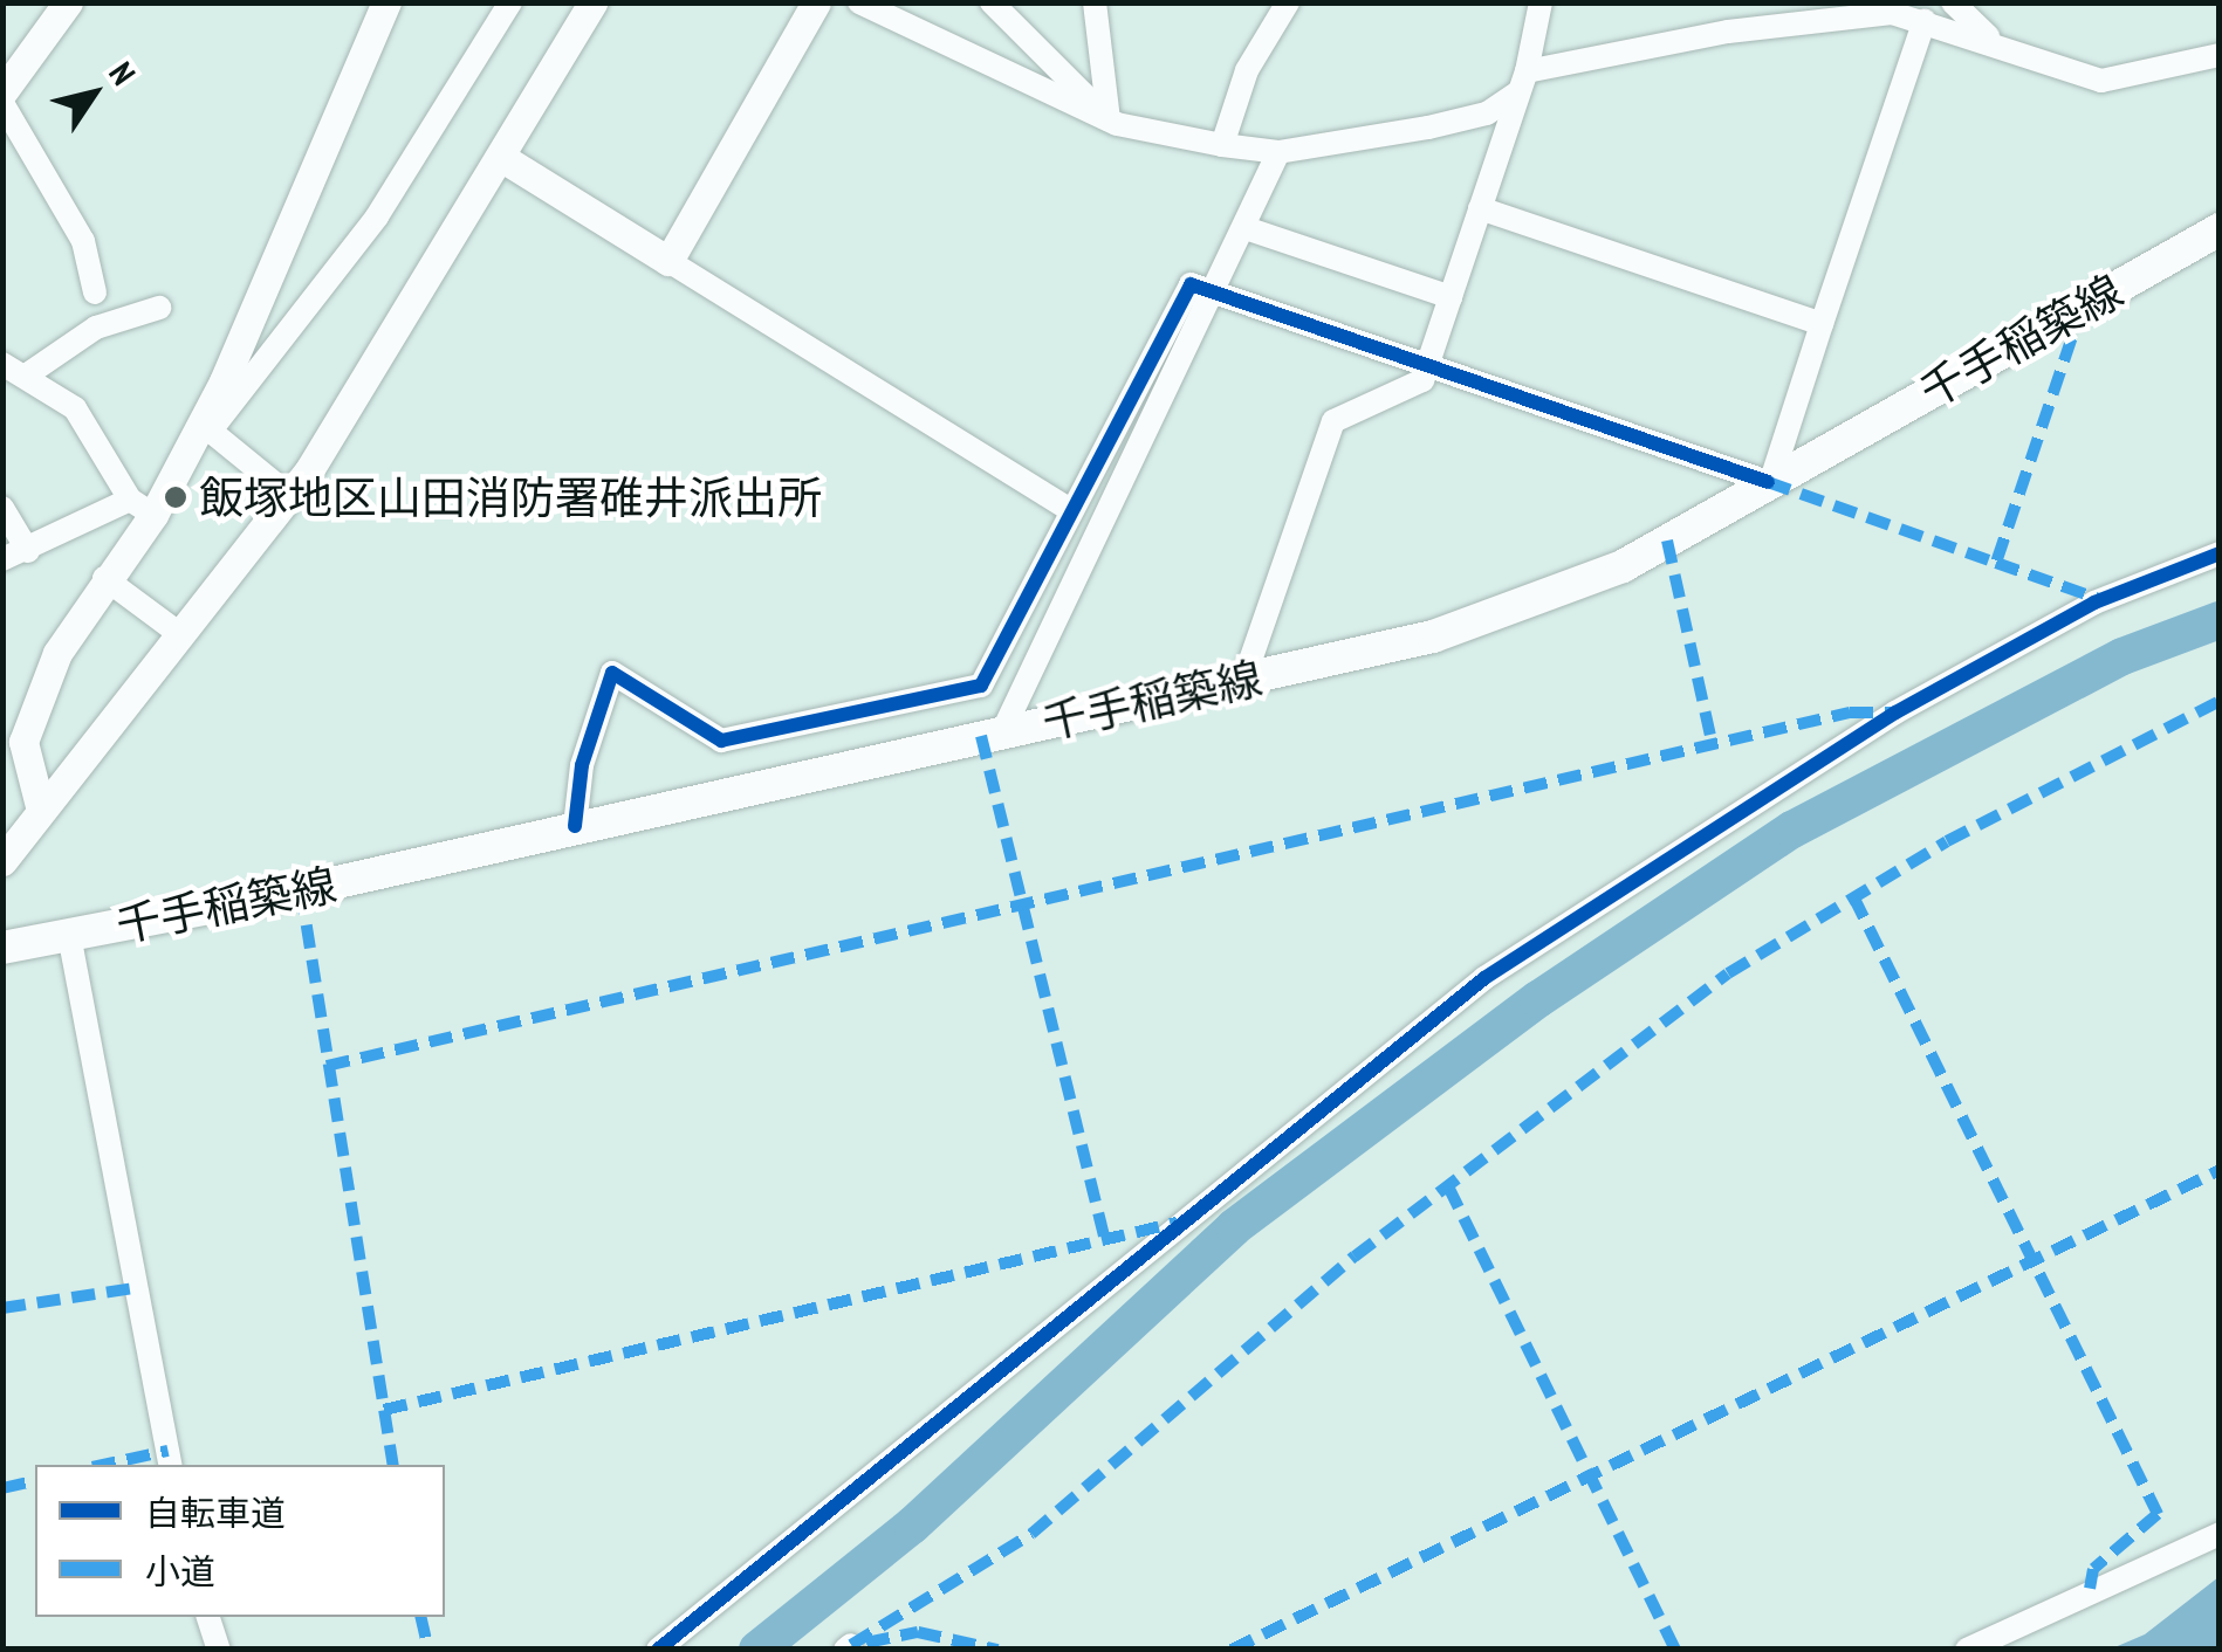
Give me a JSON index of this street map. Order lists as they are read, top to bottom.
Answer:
{
  "streets": {
    "main road": ["千手稲築線"]
  },
  "places": ["飯塚地区山田消防署碓井派出所"],
  "legend": ["自転車道", "小道"],
  "north": "top right"
}
